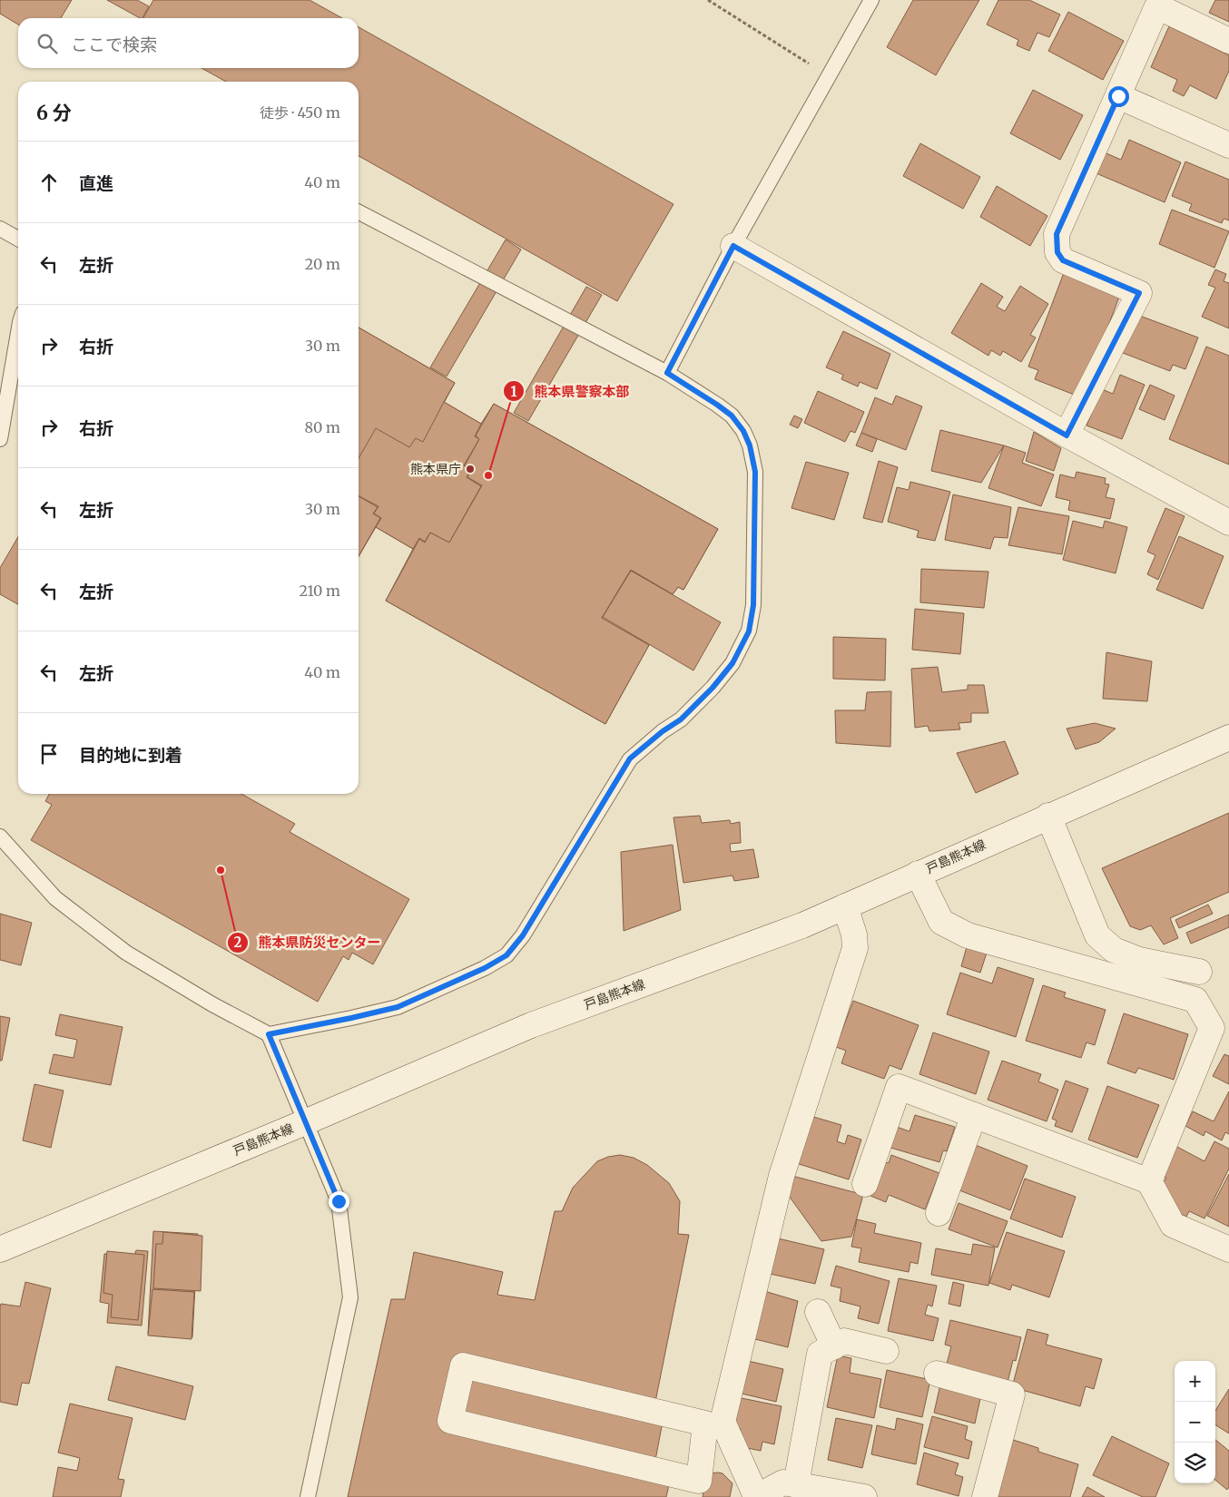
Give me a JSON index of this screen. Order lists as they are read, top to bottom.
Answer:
{
  "streets": {
    "street": ["戸島熊本線"]
  },
  "places": ["熊本県庁", "熊本県警察本部", "熊本県防災センター"],
  "page": {
    "search": "ここで検索",
    "heading": ["6 分", "徒歩 · 450 m"],
    "list": [
      ["直進", "40 m"],
      ["左折", "20 m"],
      ["右折", "30 m"],
      ["右折", "80 m"],
      ["左折", "30 m"],
      ["左折", "210 m"],
      ["左折", "40 m"],
      "目的地に到着"
    ],
    "map_buttons": ["+", "−"]
  }
}
